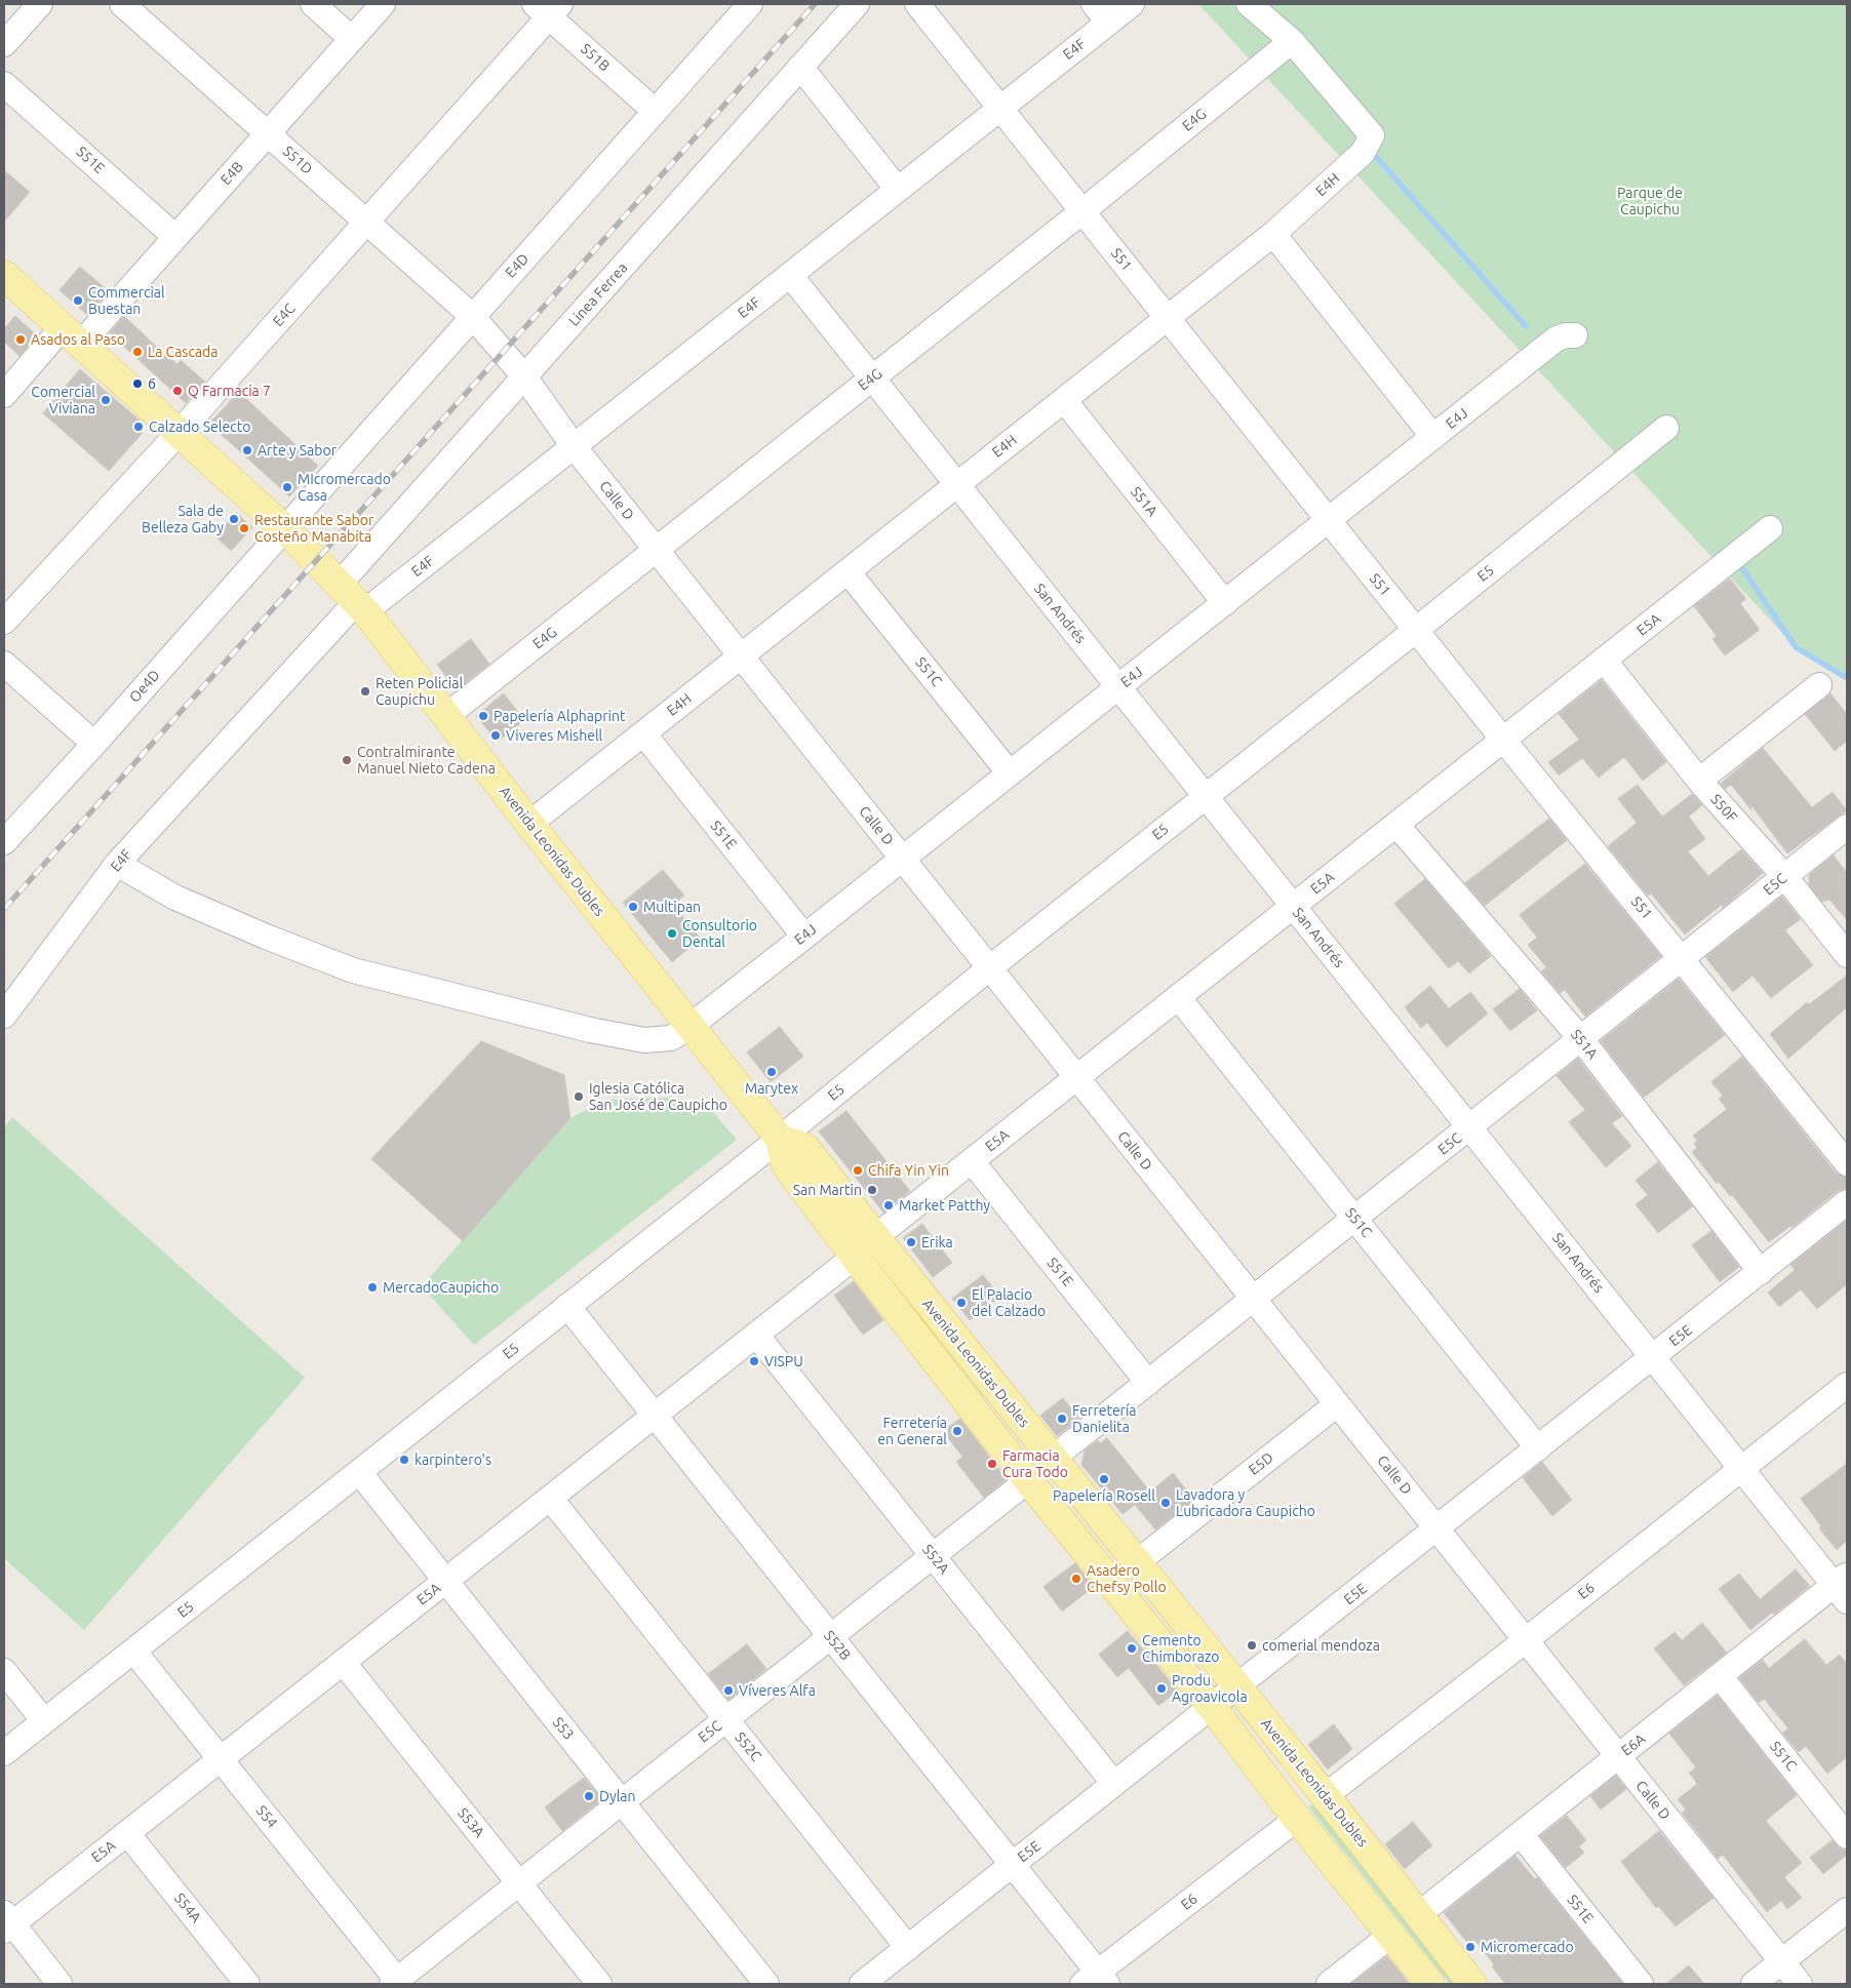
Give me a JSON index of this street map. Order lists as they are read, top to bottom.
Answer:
{
  "streets": {
    "main road": ["Avenida Leonidas Dubles"],
    "street": [
      "E4F",
      "S51B",
      "E4G",
      "S51E",
      "S51D",
      "E4B",
      "E4H",
      "S51",
      "E4D",
      "Linea Ferrea",
      "E4C",
      "E4J",
      "Calle D",
      "S51A",
      "E5",
      "San Andrés",
      "E5A",
      "S51C",
      "Oe4D",
      "S50F",
      "E5C",
      "E5E",
      "E5D",
      "S52A",
      "E6",
      "S52B",
      "S53",
      "E6A",
      "S52C",
      "S54",
      "S53A",
      "S54A"
    ]
  },
  "crossings": [
    ["E4F", "S51"],
    ["E4F", "Linea Ferrea"],
    ["E4F", "E4J"],
    ["E4F", "Calle D"],
    ["E4F", "San Andrés"],
    ["E4F", "Avenida Leonidas Dubles"],
    ["S51B", "E4D"],
    ["S51B", "E4C"],
    ["E4G", "E4H"],
    ["E4G", "S51"],
    ["E4G", "Calle D"],
    ["E4G", "San Andrés"],
    ["E4G", "Avenida Leonidas Dubles"],
    ["S51E", "E4B"],
    ["S51E", "E4H"],
    ["S51E", "E4J"],
    ["S51E", "E5A"],
    ["S51E", "E5C"],
    ["S51E", "E6A"],
    ["S51D", "E4B"],
    ["S51D", "E4D"],
    ["S51D", "E4C"],
    ["S51D", "Calle D"],
    ["E4B", "Avenida Leonidas Dubles"],
    ["E4H", "S51"],
    ["E4H", "Calle D"],
    ["E4H", "S51A"],
    ["E4H", "San Andrés"],
    ["E4H", "S51C"],
    ["E4H", "Avenida Leonidas Dubles"],
    ["S51", "E4J"],
    ["S51", "E5"],
    ["S51", "E5A"],
    ["S51", "E5C"],
    ["E4D", "Calle D"],
    ["E4D", "Oe4D"],
    ["E4D", "Avenida Leonidas Dubles"],
    ["Linea Ferrea", "Calle D"],
    ["Linea Ferrea", "Avenida Leonidas Dubles"],
    ["E4C", "Avenida Leonidas Dubles"],
    ["E4J", "Calle D"],
    ["E4J", "S51A"],
    ["E4J", "San Andrés"],
    ["E4J", "S51C"],
    ["E4J", "Avenida Leonidas Dubles"],
    ["Calle D", "E5"],
    ["Calle D", "E5A"],
    ["Calle D", "E5C"],
    ["Calle D", "E5E"],
    ["Calle D", "E5D"],
    ["Calle D", "E6"],
    ["Calle D", "E6A"],
    ["S51A", "E5A"],
    ["S51A", "E5C"],
    ["S51A", "E5E"],
    ["E5", "San Andrés"],
    ["E5", "Avenida Leonidas Dubles"],
    ["E5", "S52B"],
    ["E5", "S53"],
    ["E5", "S54"],
    ["San Andrés", "E5A"],
    ["San Andrés", "E5C"],
    ["San Andrés", "E5E"],
    ["San Andrés", "E6"],
    ["San Andrés", "E6A"],
    ["E5A", "S51C"],
    ["E5A", "S50F"],
    ["E5A", "Avenida Leonidas Dubles"],
    ["E5A", "S52A"],
    ["E5A", "S52B"],
    ["E5A", "S53"],
    ["E5A", "S52C"],
    ["E5A", "S54"],
    ["E5A", "S53A"],
    ["E5A", "S54A"],
    ["S51C", "E5C"],
    ["S51C", "E5E"],
    ["S51C", "E6A"],
    ["Oe4D", "Avenida Leonidas Dubles"],
    ["S50F", "E5C"],
    ["Avenida Leonidas Dubles", "E5C"],
    ["Avenida Leonidas Dubles", "E5E"],
    ["Avenida Leonidas Dubles", "E5D"],
    ["Avenida Leonidas Dubles", "E6"],
    ["Avenida Leonidas Dubles", "E6A"],
    ["E5C", "S52A"],
    ["E5C", "S52B"],
    ["E5C", "S53"],
    ["E5C", "S52C"],
    ["E5C", "S54"],
    ["E5C", "S53A"],
    ["E5E", "S52A"],
    ["E5E", "S52B"],
    ["E5E", "S52C"],
    ["E6", "S52B"]
  ],
  "parks": ["Parque de Caupichu"],
  "places": [
    "Commercial Buestan",
    "Asados al Paso",
    "La Cascada",
    "6",
    "Q Farmacia 7",
    "Comercial Viviana",
    "Calzado Selecto",
    "Arte y Sabor",
    "MIcromercado Casa",
    "Sala de Belleza Gaby",
    "Restaurante Sabor Costeño Manabita",
    "Reten Policial Caupichu",
    "Papelería Alphaprint",
    "Viveres Mishell",
    "Contralmirante Manuel Nieto Cadena",
    "Multipan",
    "Consultorio Dental",
    "Marytex",
    "Iglesia Católica San José de Caupicho",
    "Chifa Yin Yin",
    "San Martin",
    "Market Patthy",
    "Erika",
    "MercadoCaupicho",
    "El Palacio del Calzado",
    "VISPU",
    "Ferretería Danielita",
    "Ferretería en General",
    "karpintero's",
    "Farmacia Cura Todo",
    "Papelería Rosell",
    "Lavadora y Lubricadora Caupicho",
    "Asadero Chefsy Pollo",
    "comerial mendoza",
    "Cemento Chimborazo",
    "Produ Agroavicola",
    "Víveres Alfa",
    "Dylan",
    "Micromercado"
  ]
}
